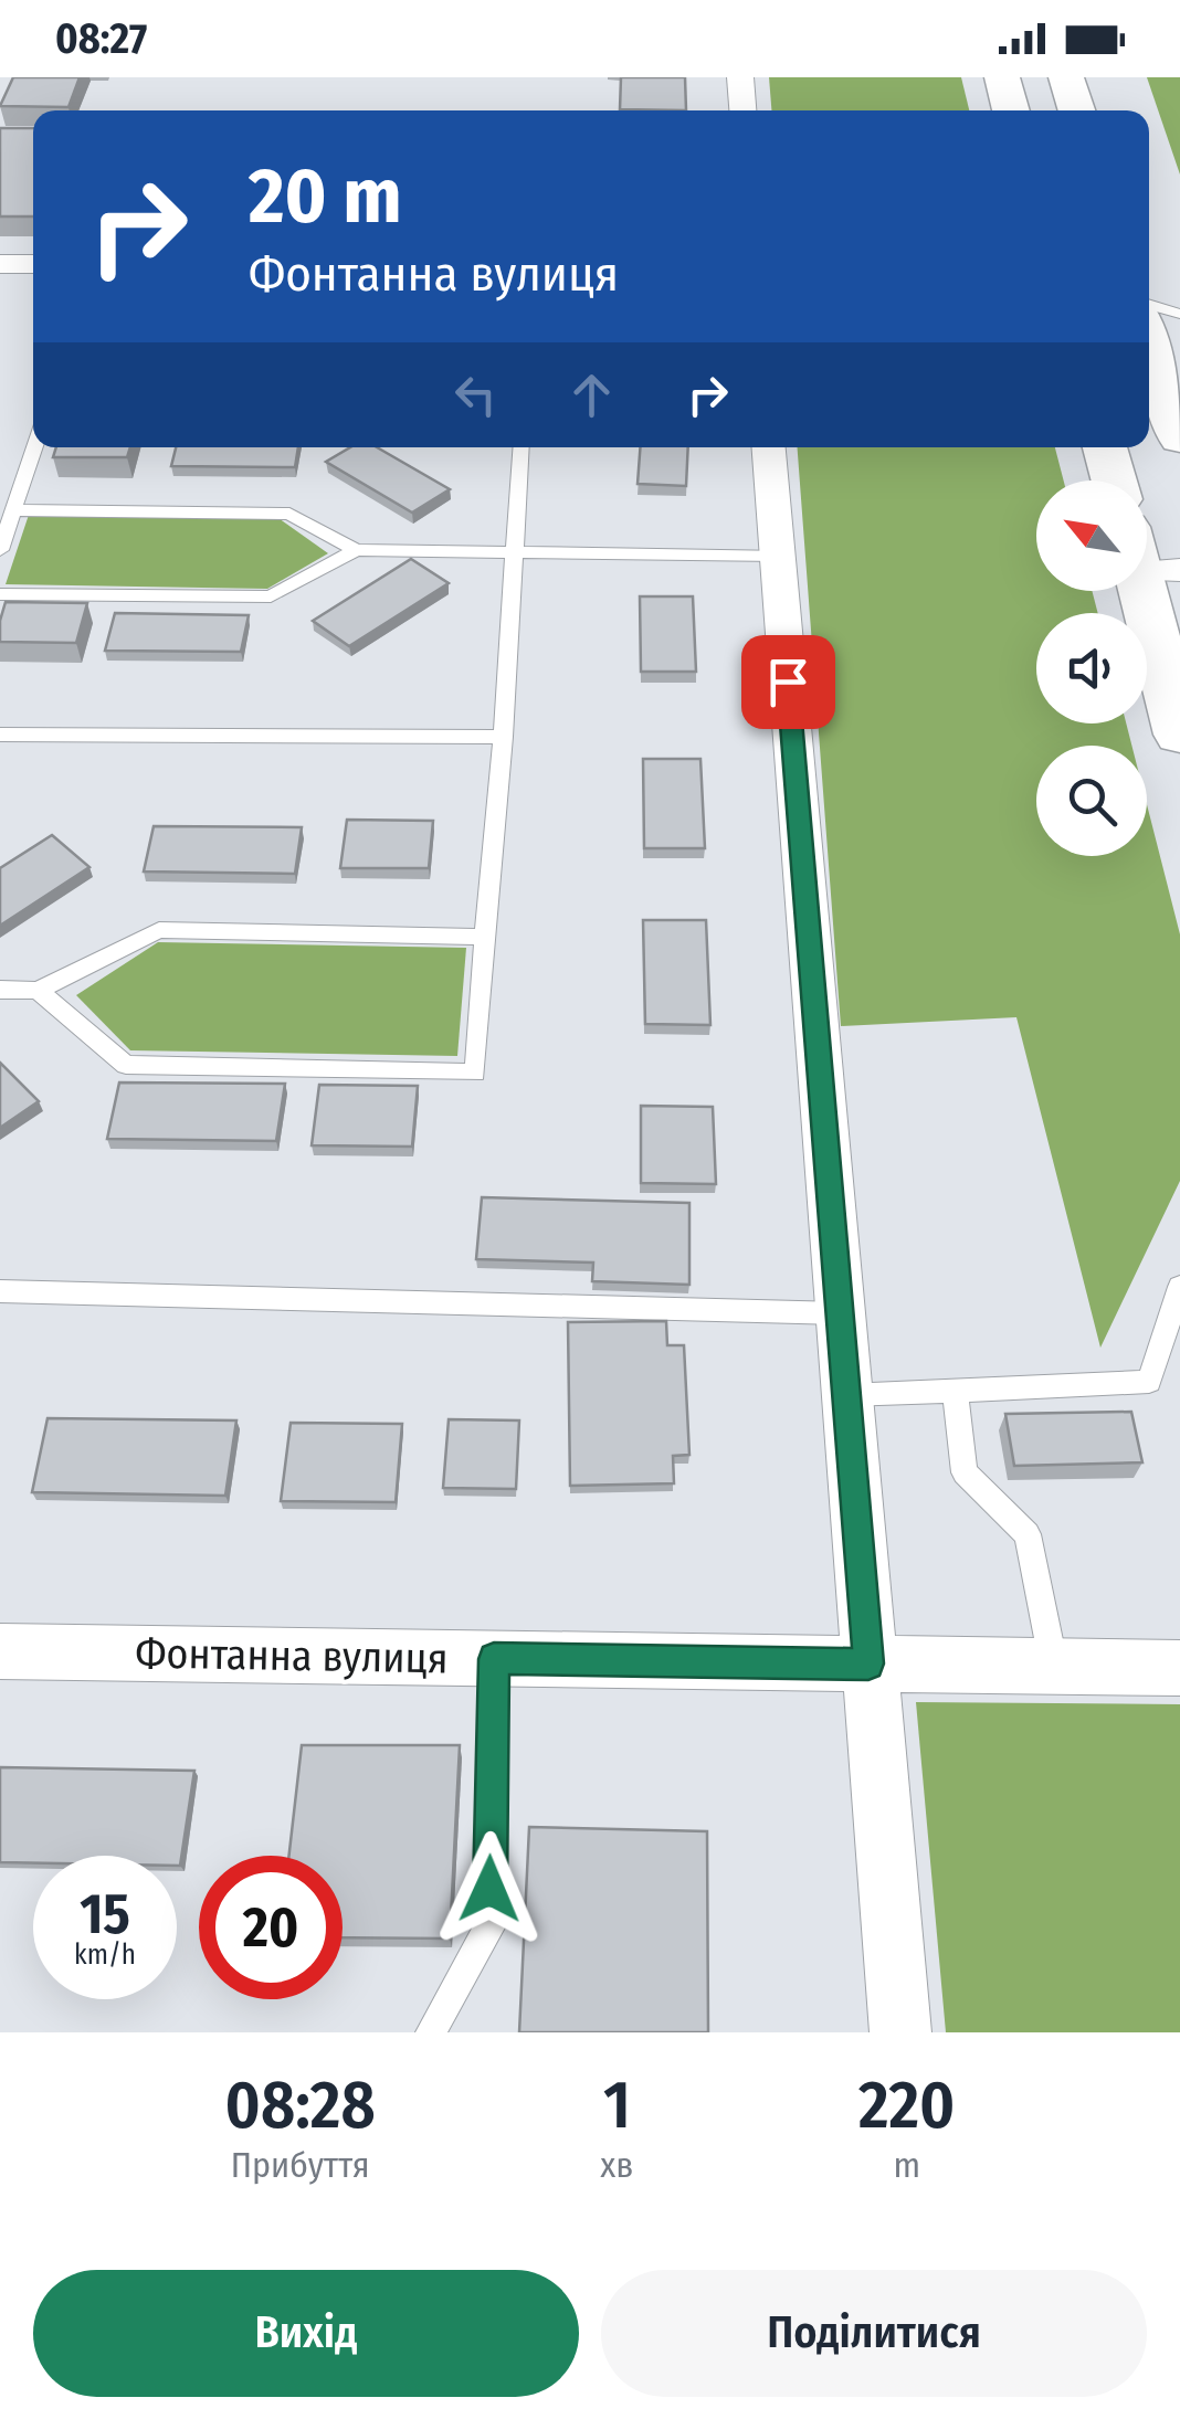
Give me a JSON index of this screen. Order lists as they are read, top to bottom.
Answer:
{
  "streets": {
    "street": ["Фонтанна вулиця"]
  },
  "north": "top left",
  "page": {
    "status": "08:27",
    "turn": ["20 m", "Фонтанна вулиця"],
    "speed": "15 km/h",
    "limit": "20",
    "eta": [
      "08:28",
      "Прибуття",
      "1",
      "хв",
      "220",
      "m"
    ],
    "buttons": ["Вихід", "Поділитися"]
  }
}
